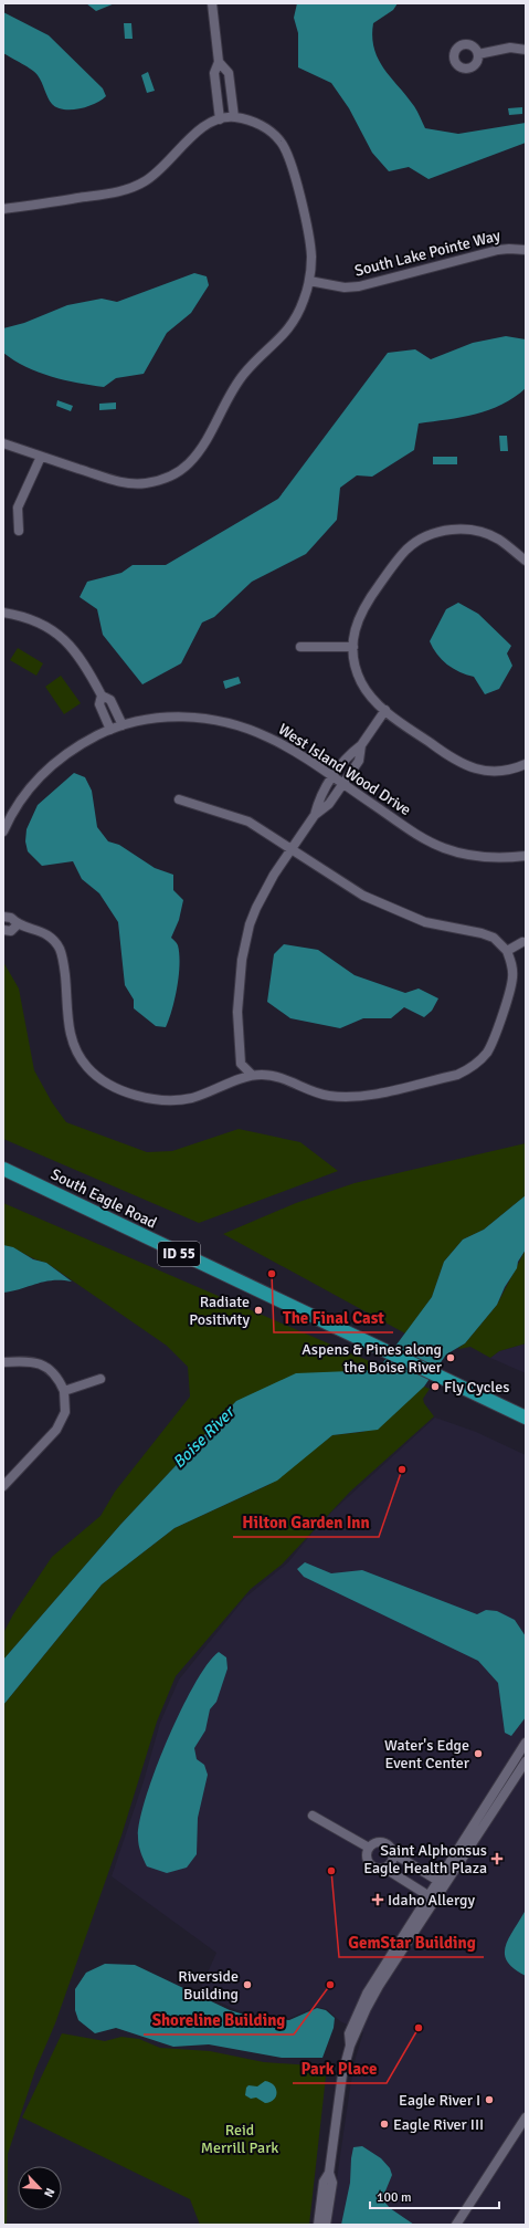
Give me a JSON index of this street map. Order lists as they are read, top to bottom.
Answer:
{
  "streets": {
    "highway": ["South Eagle Road", "ID 55"],
    "street": ["South Lake Pointe Way", "West Island Wood Drive"]
  },
  "water": ["Boise River"],
  "parks": ["Reid Merrill Park"],
  "places": {
    "other": [
      "The Final Cast",
      "Radiate Positivity",
      "Aspens & Pines along the Boise River",
      "Fly Cycles",
      "Hilton Garden Inn",
      "Water's Edge Event Center",
      "GemStar Building",
      "Riverside Building",
      "Shoreline Building",
      "Park Place",
      "Eagle River I",
      "Eagle River III"
    ],
    "health": ["Saint Alphonsus Eagle Health Plaza", "Idaho Allergy"]
  },
  "scale_bar": "100 m",
  "north": "bottom right"
}
